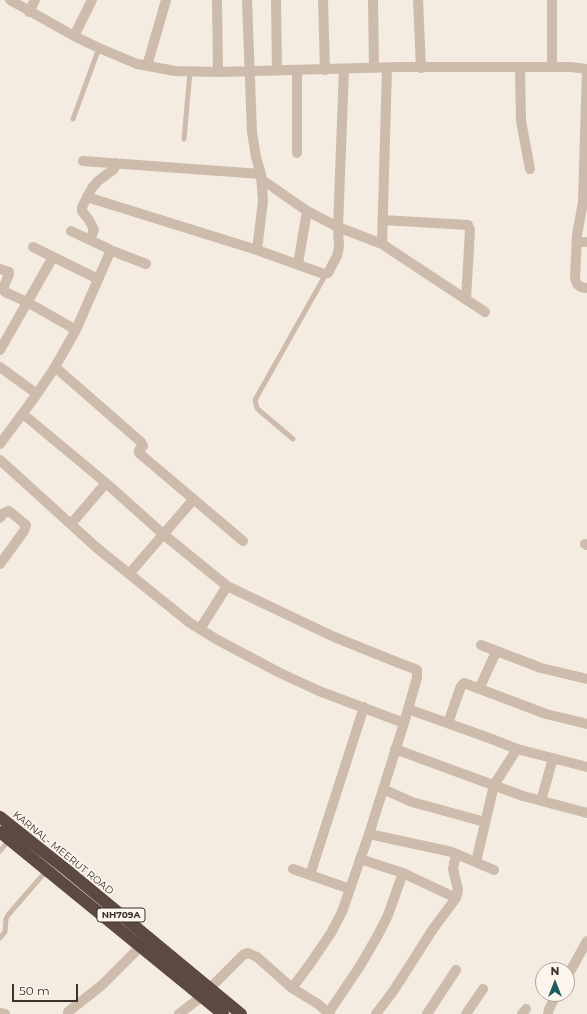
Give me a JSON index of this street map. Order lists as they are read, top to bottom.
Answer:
{
  "streets": {
    "highway": ["KARNAL- MEERUT ROAD", "NH709A"]
  },
  "scale_bar": "50 m",
  "north": "top"
}
